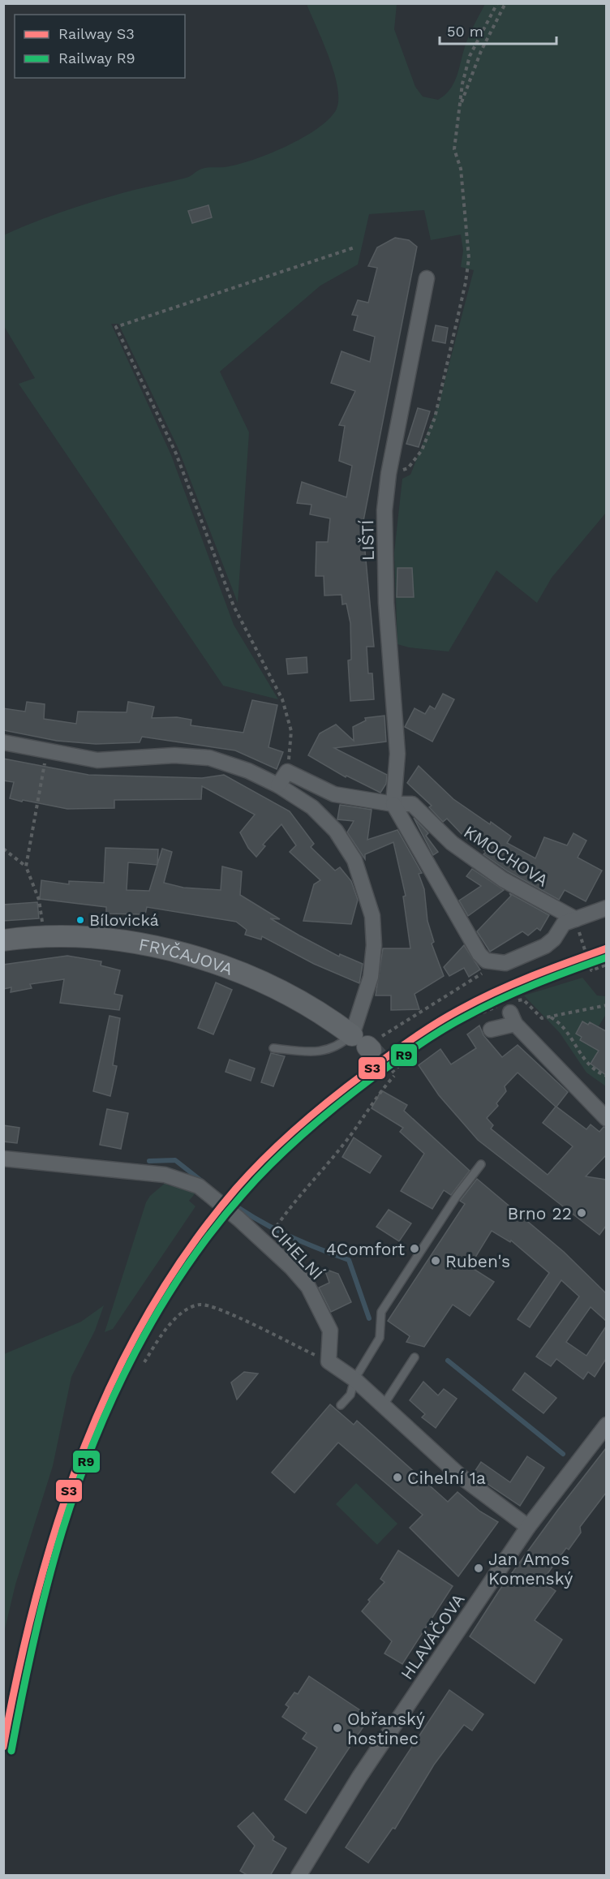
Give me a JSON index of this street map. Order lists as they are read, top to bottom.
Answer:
{
  "streets": {
    "main road": ["FRYČAJOVA"],
    "street": [
      "LIŠTÍ",
      "KMOCHOVA",
      "CIHELNÍ",
      "HLAVÁČOVA"
    ]
  },
  "crossings": [
    ["LIŠTÍ", "KMOCHOVA"]
  ],
  "places": [
    "Bílovická",
    "Brno 22",
    "4Comfort",
    "Ruben's",
    "Cihelní 1a",
    "Jan Amos Komenský",
    "Obřanský hostinec"
  ],
  "lines": ["rail line S3", "rail line R9"],
  "legend": ["Railway S3", "Railway R9"],
  "scale_bar": "50 m"
}
